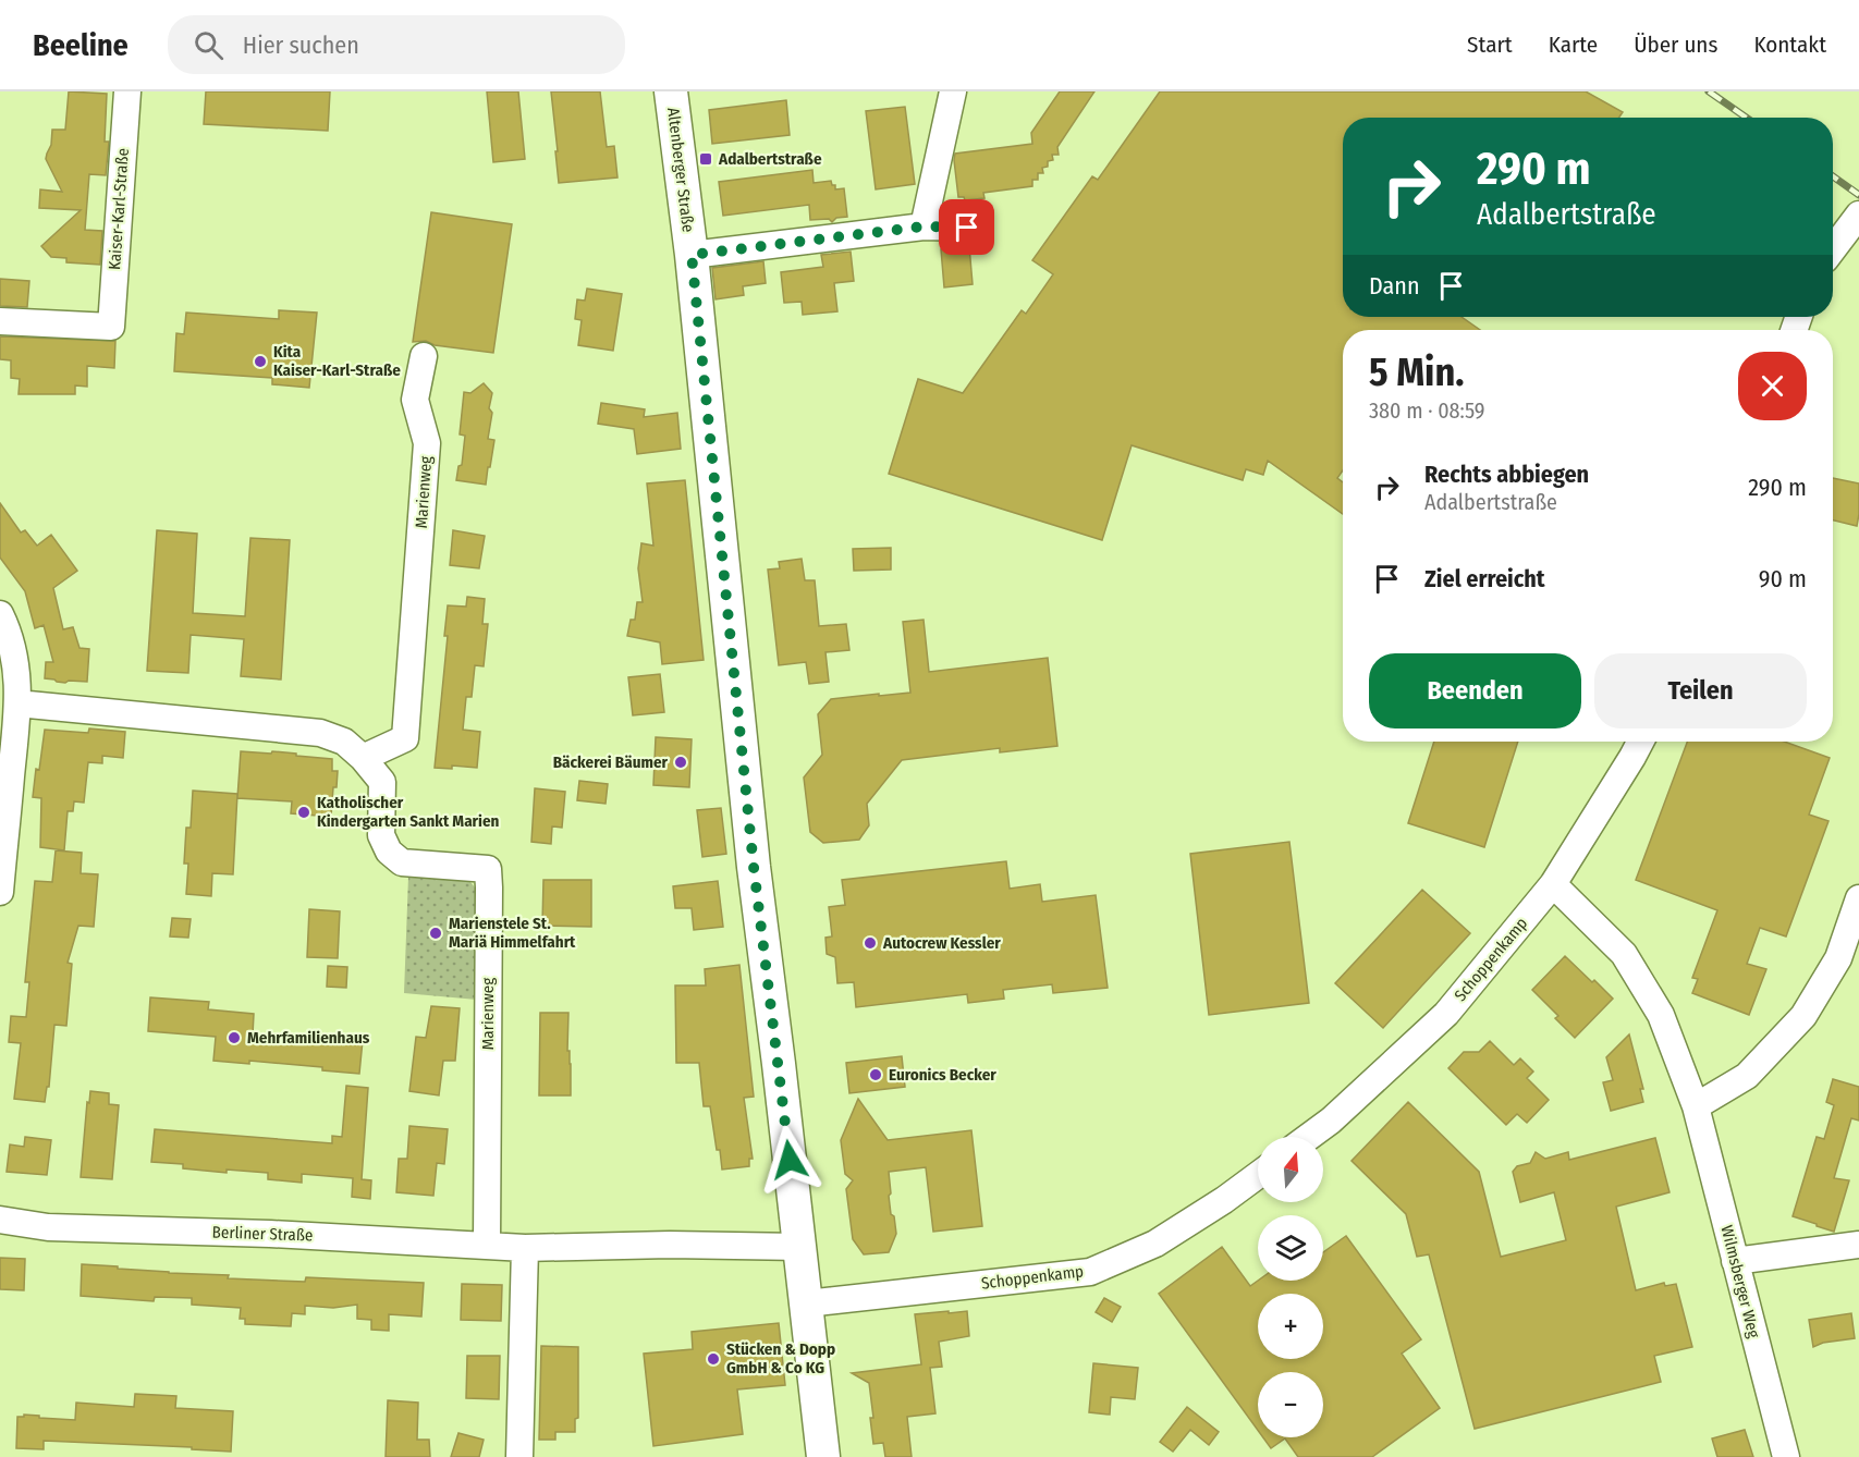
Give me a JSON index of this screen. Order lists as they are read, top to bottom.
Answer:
{
  "streets": {
    "main road": ["Altenberger Straße"],
    "street": [
      "Kaiser-Karl-Straße",
      "Marienweg",
      "Schoppenkamp",
      "Berliner Straße",
      "Wilmsberger Weg"
    ]
  },
  "crossings": [
    ["Altenberger Straße", "Schoppenkamp"],
    ["Altenberger Straße", "Berliner Straße"],
    ["Marienweg", "Berliner Straße"],
    ["Schoppenkamp", "Wilmsberger Weg"]
  ],
  "places": {
    "transit": ["Adalbertstraße"],
    "other": [
      "Kita Kaiser-Karl-Straße",
      "Bäckerei Bäumer",
      "Katholischer Kindergarten Sankt Marien",
      "Marienstele St. Mariä Himmelfahrt",
      "Autocrew Kessler",
      "Mehrfamilienhaus",
      "Euronics Becker",
      "Stücken & Dopp GmbH & Co KG"
    ]
  },
  "north": "top",
  "page": {
    "header": "Beeline",
    "search": "Hier suchen",
    "nav": [
      "Start",
      "Karte",
      "Über uns",
      "Kontakt"
    ],
    "turn": ["290 m", "Adalbertstraße"],
    "then": "Dann",
    "heading": ["5 Min.", "380 m · 08:59"],
    "list": [
      {
        "name": "Rechts abbiegen",
        "note": "Adalbertstraße",
        "value": "290 m"
      },
      {
        "name": "Ziel erreicht",
        "value": "90 m"
      }
    ],
    "buttons": ["Beenden", "Teilen"],
    "map_buttons": ["+", "−"]
  }
}
